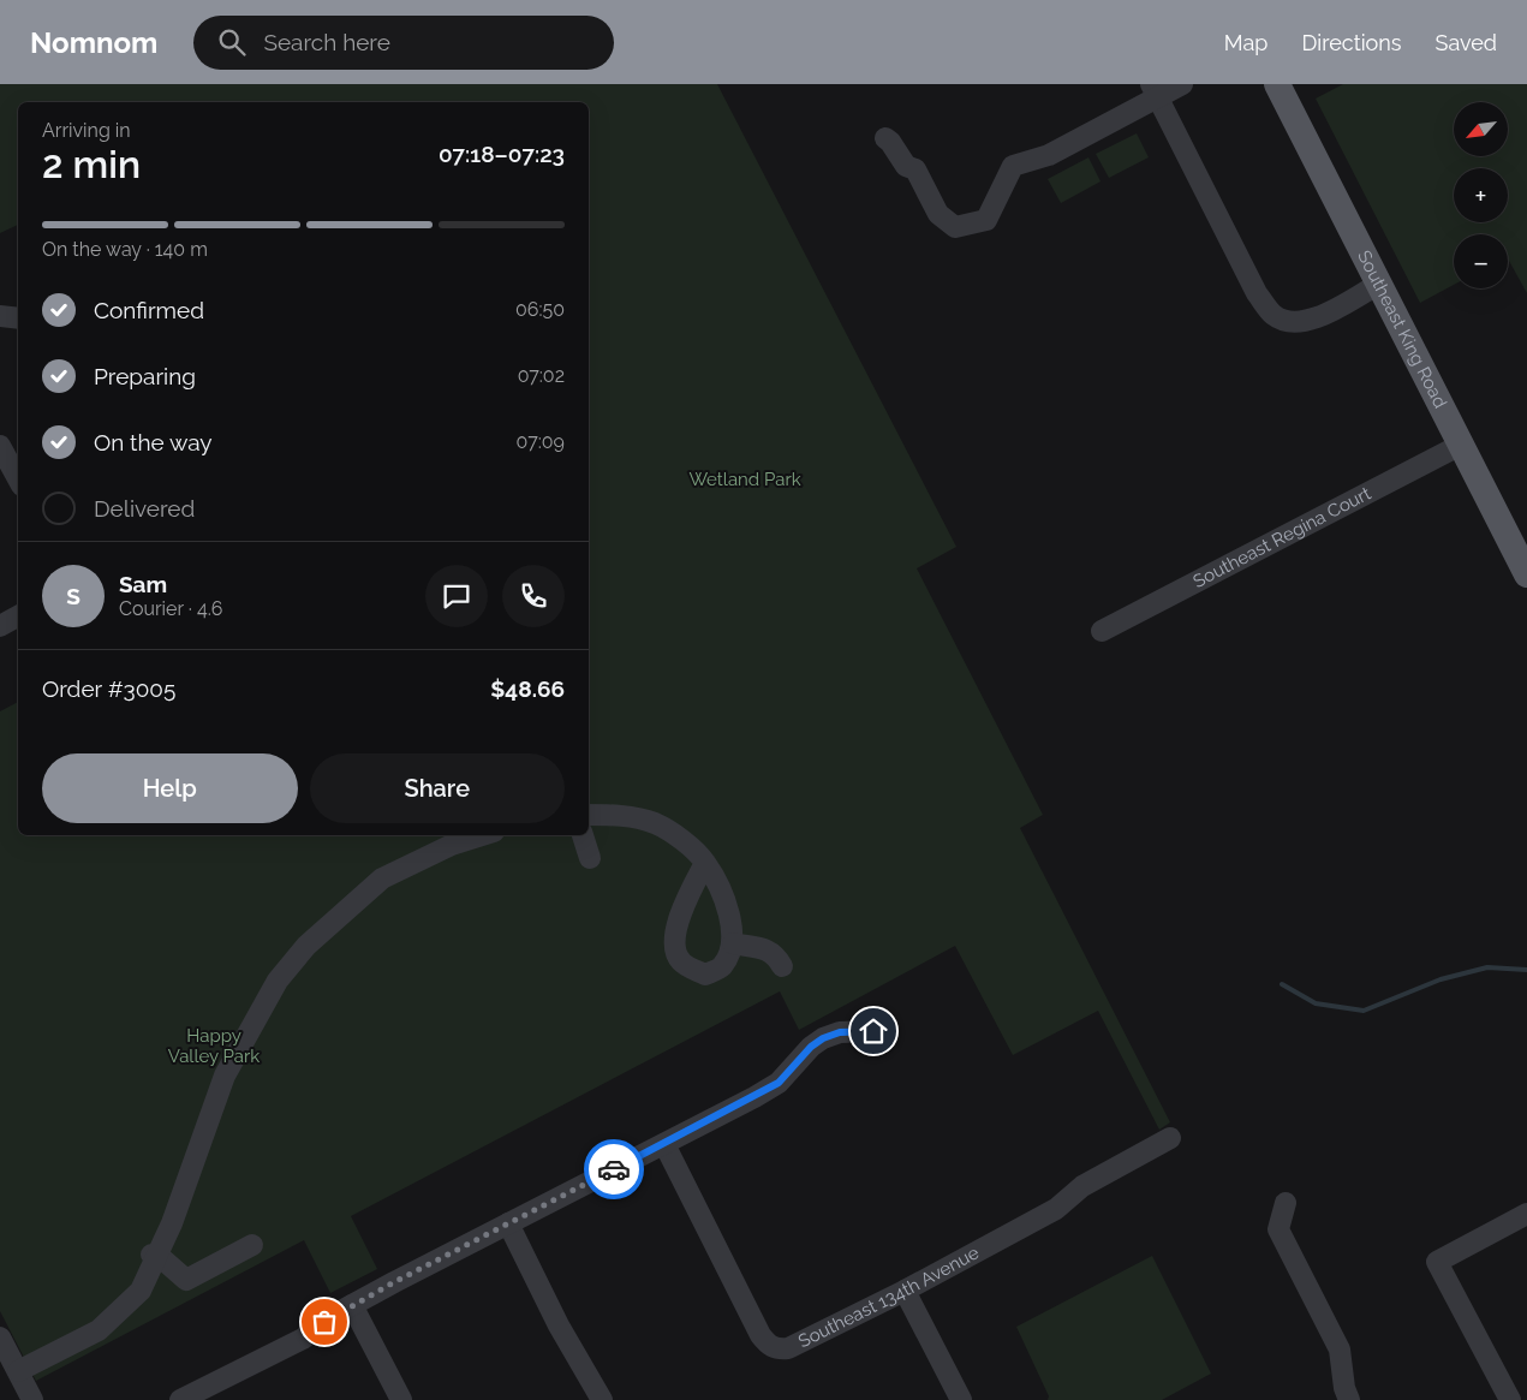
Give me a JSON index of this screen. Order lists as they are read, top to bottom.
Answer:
{
  "streets": {
    "main road": ["Southeast King Road"],
    "street": ["Southeast Regina Court", "Southeast 134th Avenue"]
  },
  "crossings": [
    ["Southeast King Road", "Southeast Regina Court"]
  ],
  "parks": ["Wetland Park", "Happy Valley Park"],
  "north": "bottom left",
  "page": {
    "header": "Nomnom",
    "search": "Search here",
    "nav": ["Map", "Directions", "Saved"],
    "map_buttons": ["+", "−"],
    "heading": ["2 min", "Arriving in", "07:18–07:23"],
    "panel": [
      "Sam",
      "Courier · 4.6",
      "Order #3005",
      "$48.66"
    ],
    "bar": "On the way · 140 m",
    "list": [
      ["Confirmed", "06:50"],
      ["Preparing", "07:02"],
      ["On the way", "07:09"],
      "Delivered"
    ],
    "round": "S",
    "buttons": ["Help", "Share"]
  }
}
